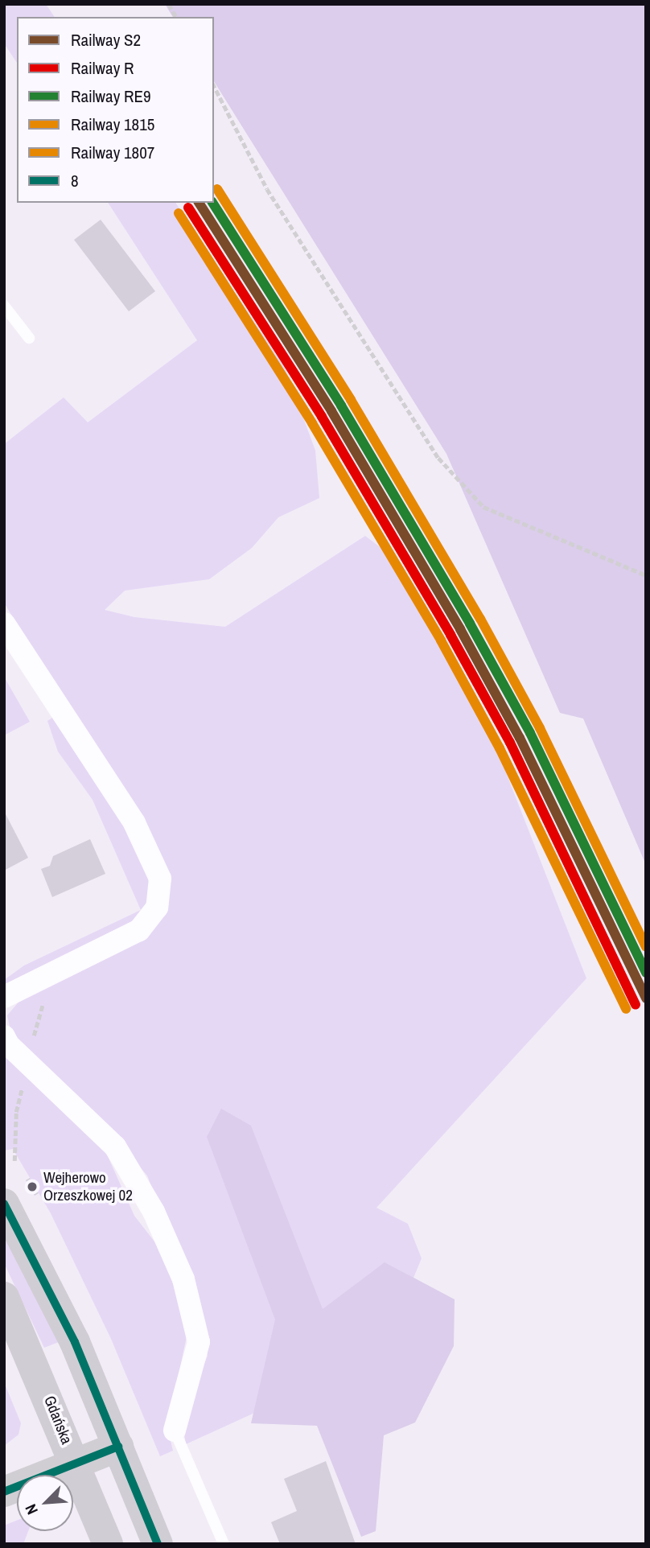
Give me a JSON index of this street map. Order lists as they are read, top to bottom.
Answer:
{
  "streets": {
    "main road": ["Gdańska"]
  },
  "places": ["Wejherowo Orzeszkowej 02"],
  "lines": [
    "rail line 1807",
    "rail line S2",
    "rail line RE9",
    "rail line R",
    "rail line 1815",
    "transit line 8"
  ],
  "legend": [
    "Railway S2",
    "Railway R",
    "Railway RE9",
    "Railway 1815",
    "Railway 1807",
    "8"
  ],
  "north": "bottom left"
}
